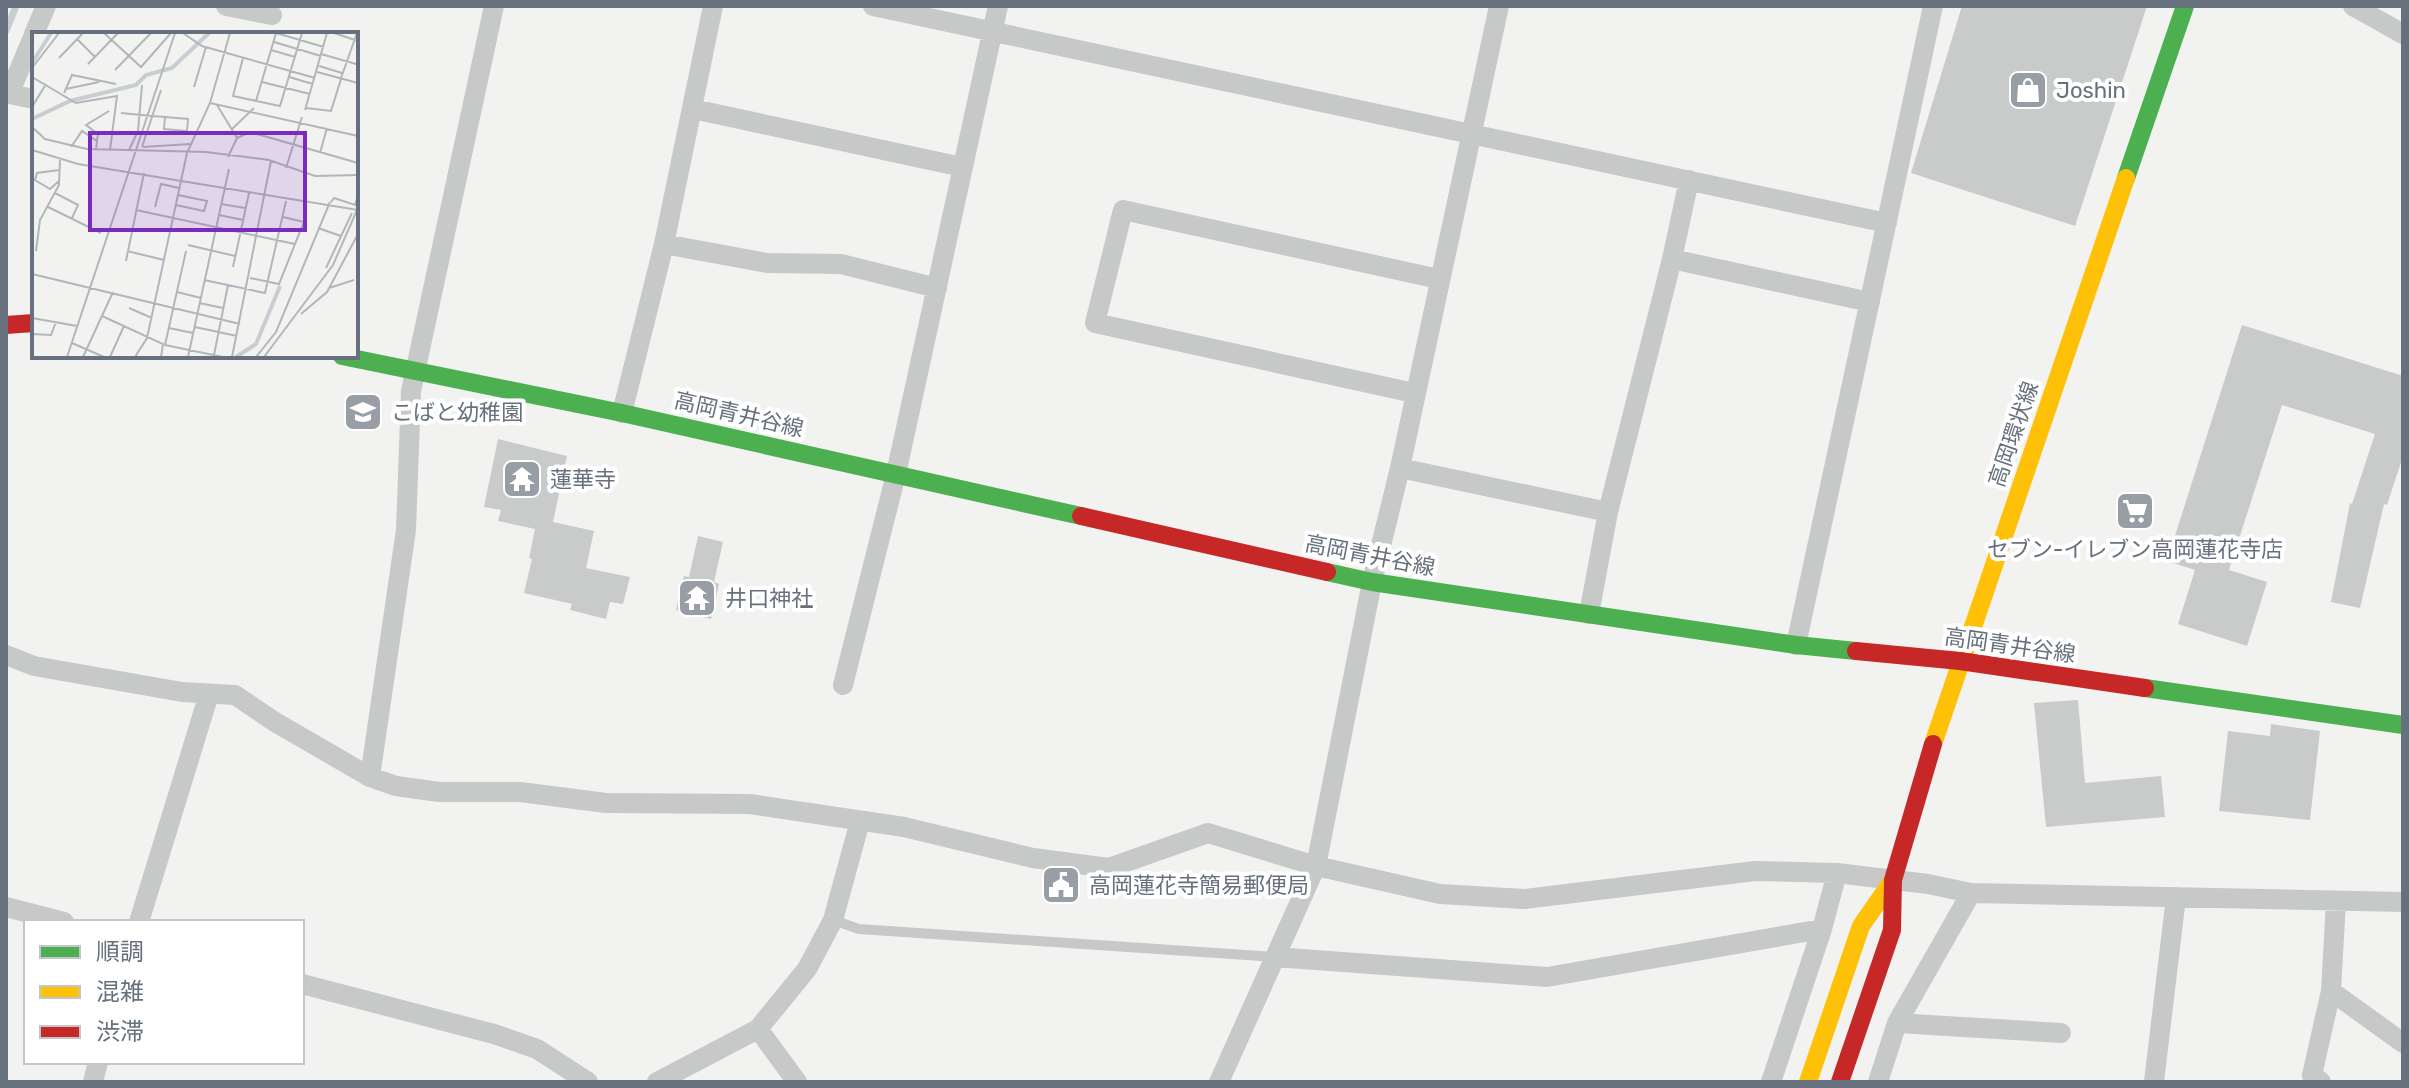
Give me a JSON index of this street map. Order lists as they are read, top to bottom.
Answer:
{
  "streets": {
    "main road": ["高岡青井谷線", "高岡環状線"]
  },
  "crossings": [
    ["高岡青井谷線", "高岡環状線"]
  ],
  "places": {
    "shop": ["Joshin"],
    "school or university": ["こばと幼稚園"],
    "temple": ["蓮華寺", "井口神社"],
    "supermarket": ["セブン-イレブン高岡蓮花寺店"],
    "public building": ["高岡蓮花寺簡易郵便局"]
  },
  "legend": ["順調", "混雑", "渋滞"]
}
